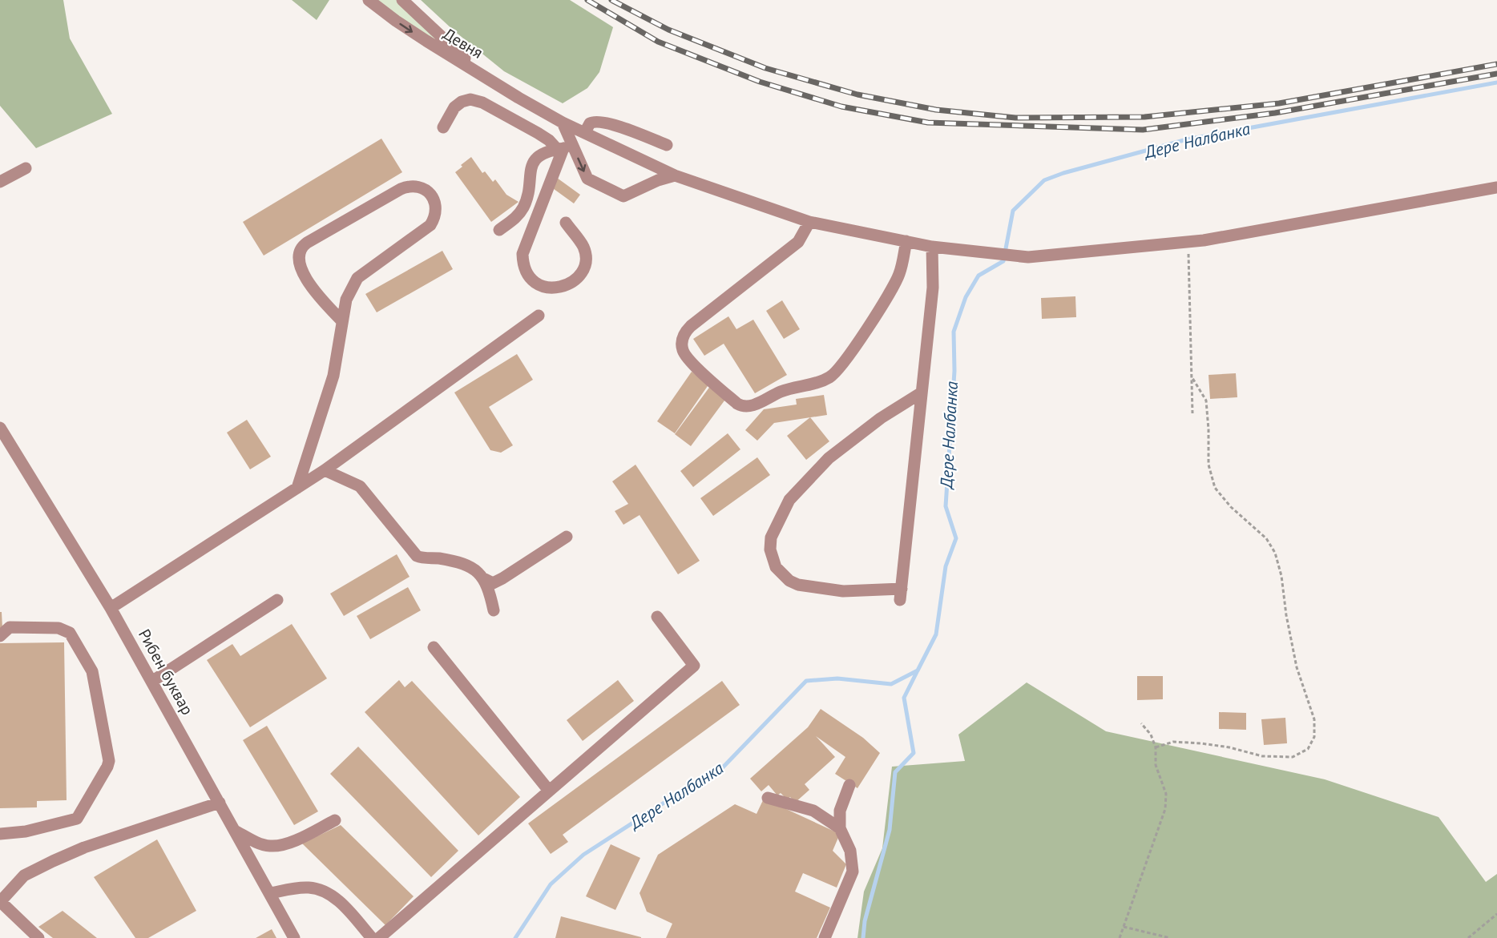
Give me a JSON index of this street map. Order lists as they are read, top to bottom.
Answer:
{
  "streets": {
    "street": ["Девня", "Рибен буквар"]
  },
  "water": ["Дере Налбанка"]
}
